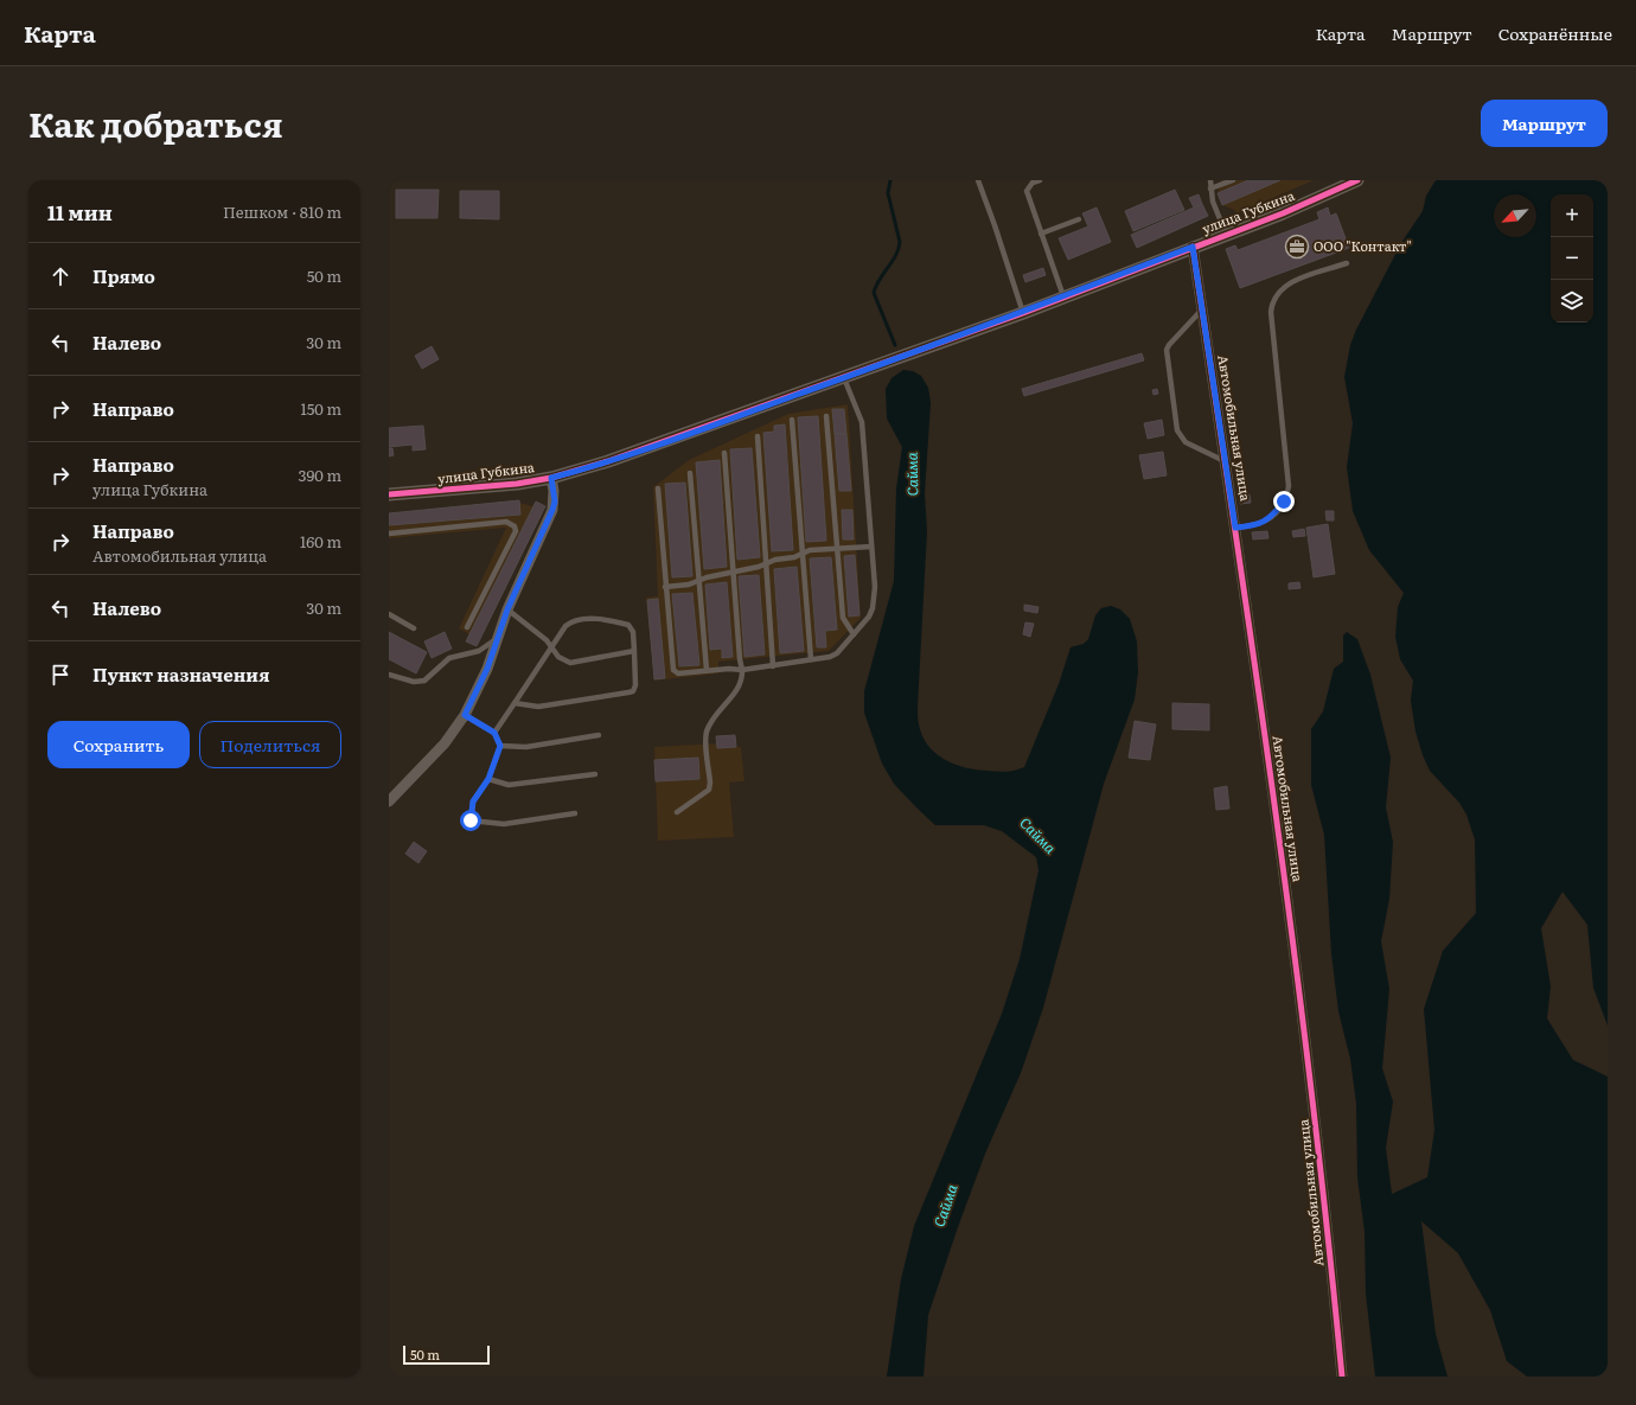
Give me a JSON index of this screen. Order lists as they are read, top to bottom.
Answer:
{
  "streets": {
    "street": ["улица Губкина", "Автомобильная улица"]
  },
  "crossings": [
    ["улица Губкина", "Автомобильная улица"]
  ],
  "water": ["Сайма"],
  "places": {
    "office": ["ООО \"Контакт\""]
  },
  "scale_bar": "50 m",
  "north": "bottom left",
  "page": {
    "header": "Карта",
    "nav": ["Карта", "Маршрут", "Сохранённые"],
    "title": "Как добраться",
    "buttons": [
      "Маршрут",
      ["Сохранить", "Поделиться"]
    ],
    "heading": ["11 мин", "Пешком · 810 m"],
    "map_buttons": ["+", "−"],
    "list": [
      ["Прямо", "50 m"],
      ["Налево", "30 m"],
      ["Направо", "150 m"],
      ["Направо", "улица Губкина", "390 m"],
      ["Направо", "Автомобильная улица", "160 m"],
      ["Налево", "30 m"],
      "Пункт назначения"
    ],
    "scale": "50 m"
  }
}
